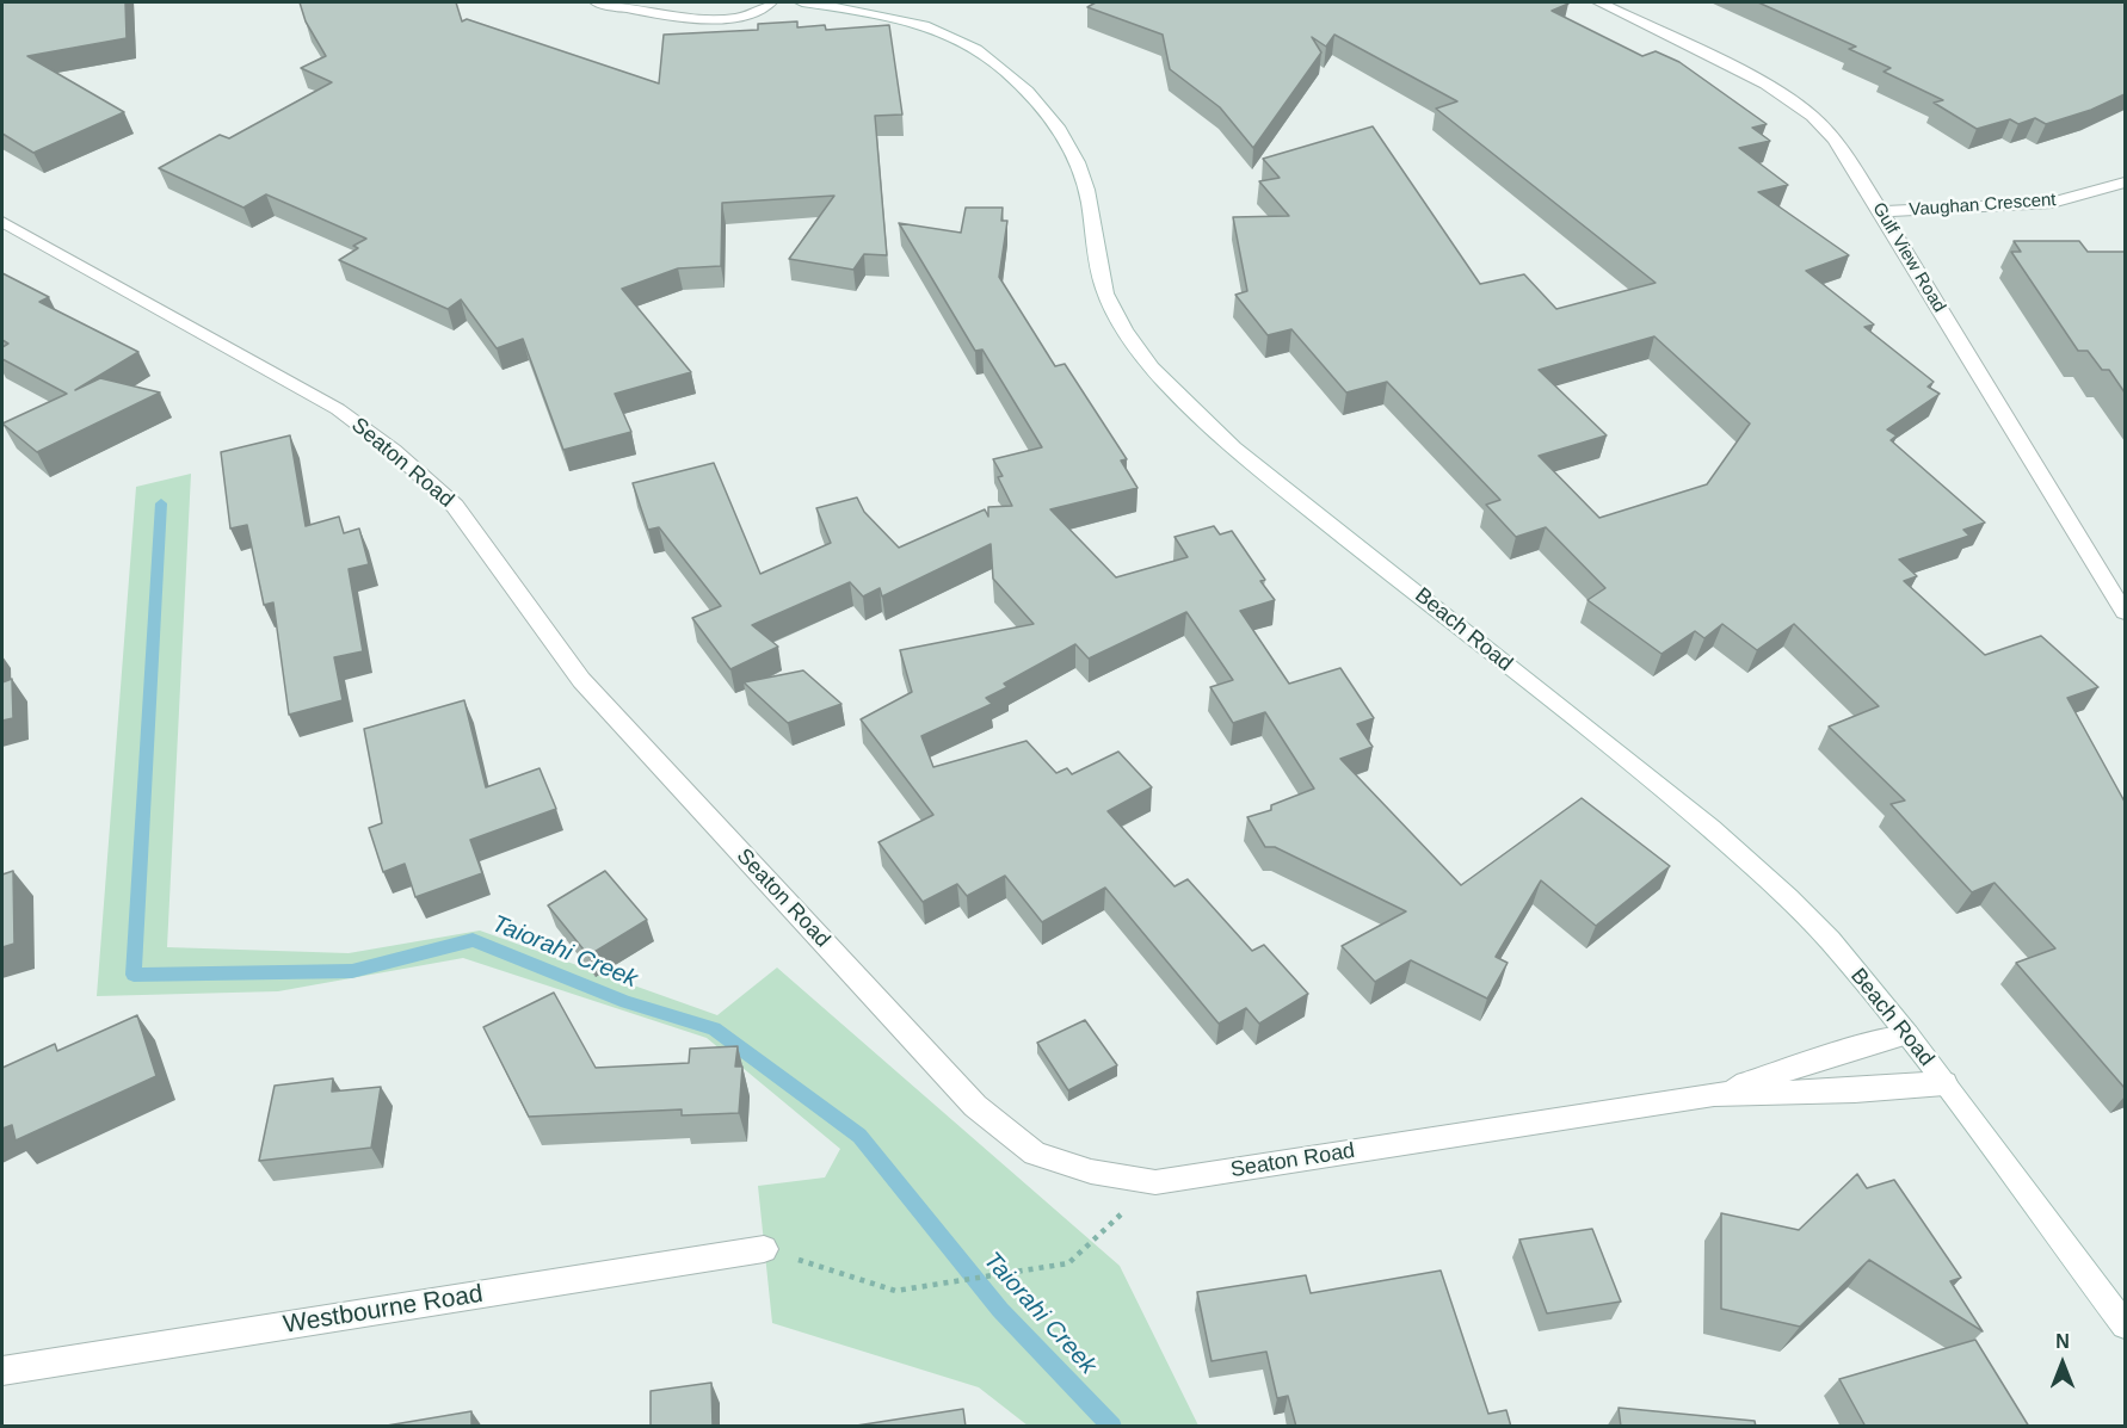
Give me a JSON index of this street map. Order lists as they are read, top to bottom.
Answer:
{
  "streets": {
    "street": [
      "Vaughan Crescent",
      "Gulf View Road",
      "Seaton Road",
      "Beach Road",
      "Westbourne Road"
    ]
  },
  "crossings": [
    ["Vaughan Crescent", "Gulf View Road"],
    ["Seaton Road", "Beach Road"]
  ],
  "water": ["Taiorahi Creek"],
  "north": "top"
}
